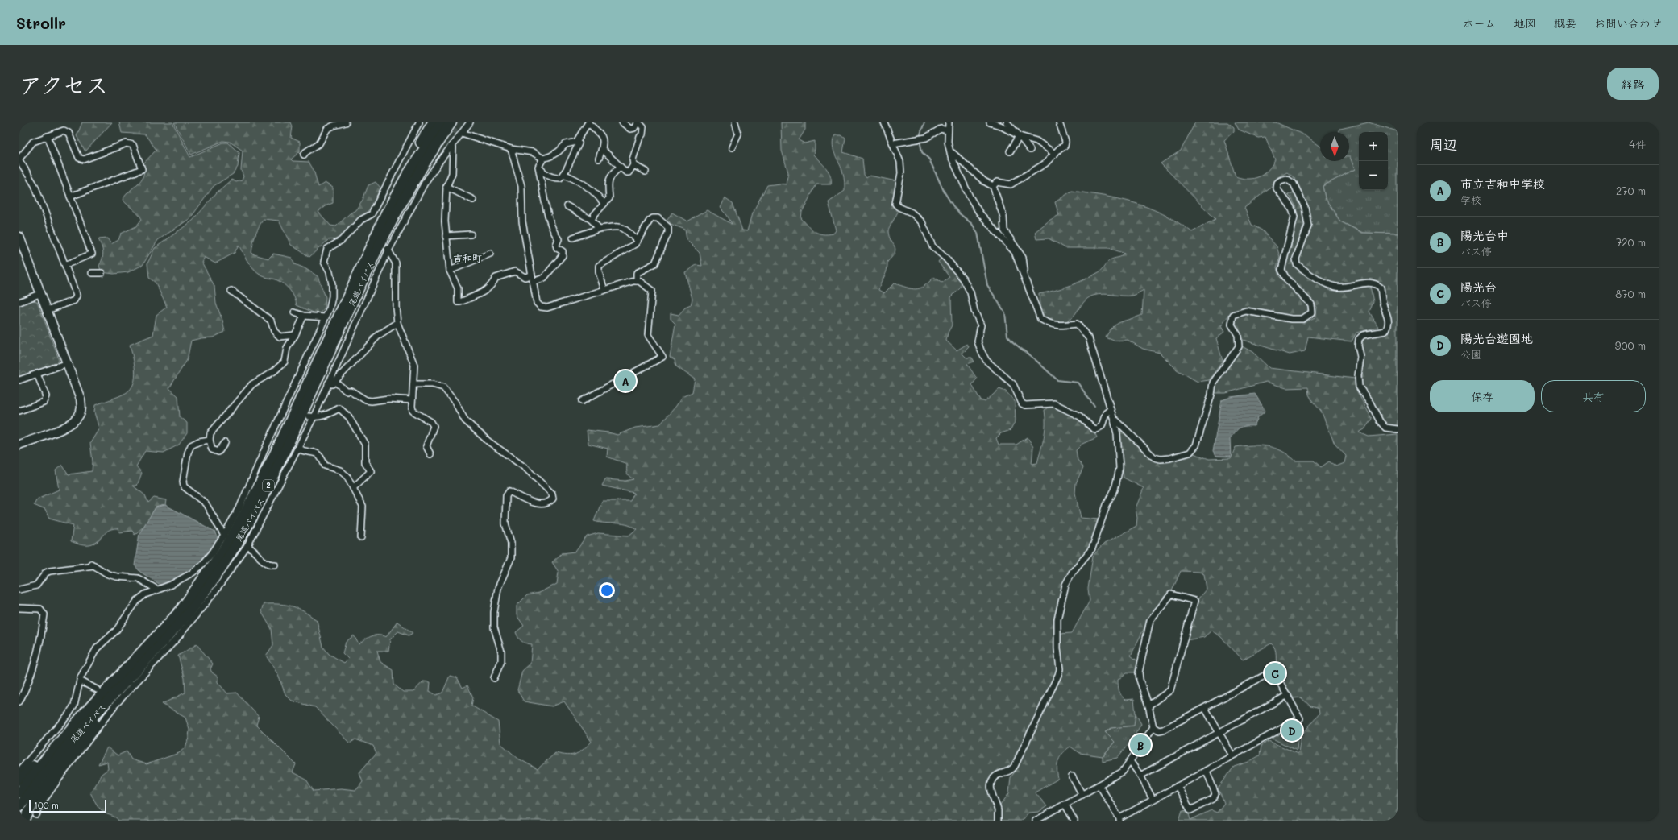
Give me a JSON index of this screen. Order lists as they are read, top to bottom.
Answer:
{
  "streets": {
    "highway": ["尾道バイパス", "2"]
  },
  "districts": ["吉和町"],
  "scale_bar": "100 m",
  "north": "bottom",
  "page": {
    "header": "Strollr",
    "nav": [
      "ホーム",
      "地図",
      "概要",
      "お問い合わせ"
    ],
    "title": "アクセス",
    "buttons": [
      "経路",
      ["保存", "共有"]
    ],
    "heading": ["周辺", "4件"],
    "map_buttons": ["+", "−"],
    "list": [
      {
        "mark": "A",
        "name": "市立吉和中学校",
        "note": "学校",
        "value": "270 m"
      },
      {
        "mark": "B",
        "name": "陽光台中",
        "note": "バス停",
        "value": "720 m"
      },
      {
        "mark": "C",
        "name": "陽光台",
        "note": "バス停",
        "value": "870 m"
      },
      {
        "mark": "D",
        "name": "陽光台遊園地",
        "note": "公園",
        "value": "900 m"
      }
    ],
    "pins": [
      "A",
      "C",
      "D",
      "B"
    ],
    "scale": "100 m"
  }
}
